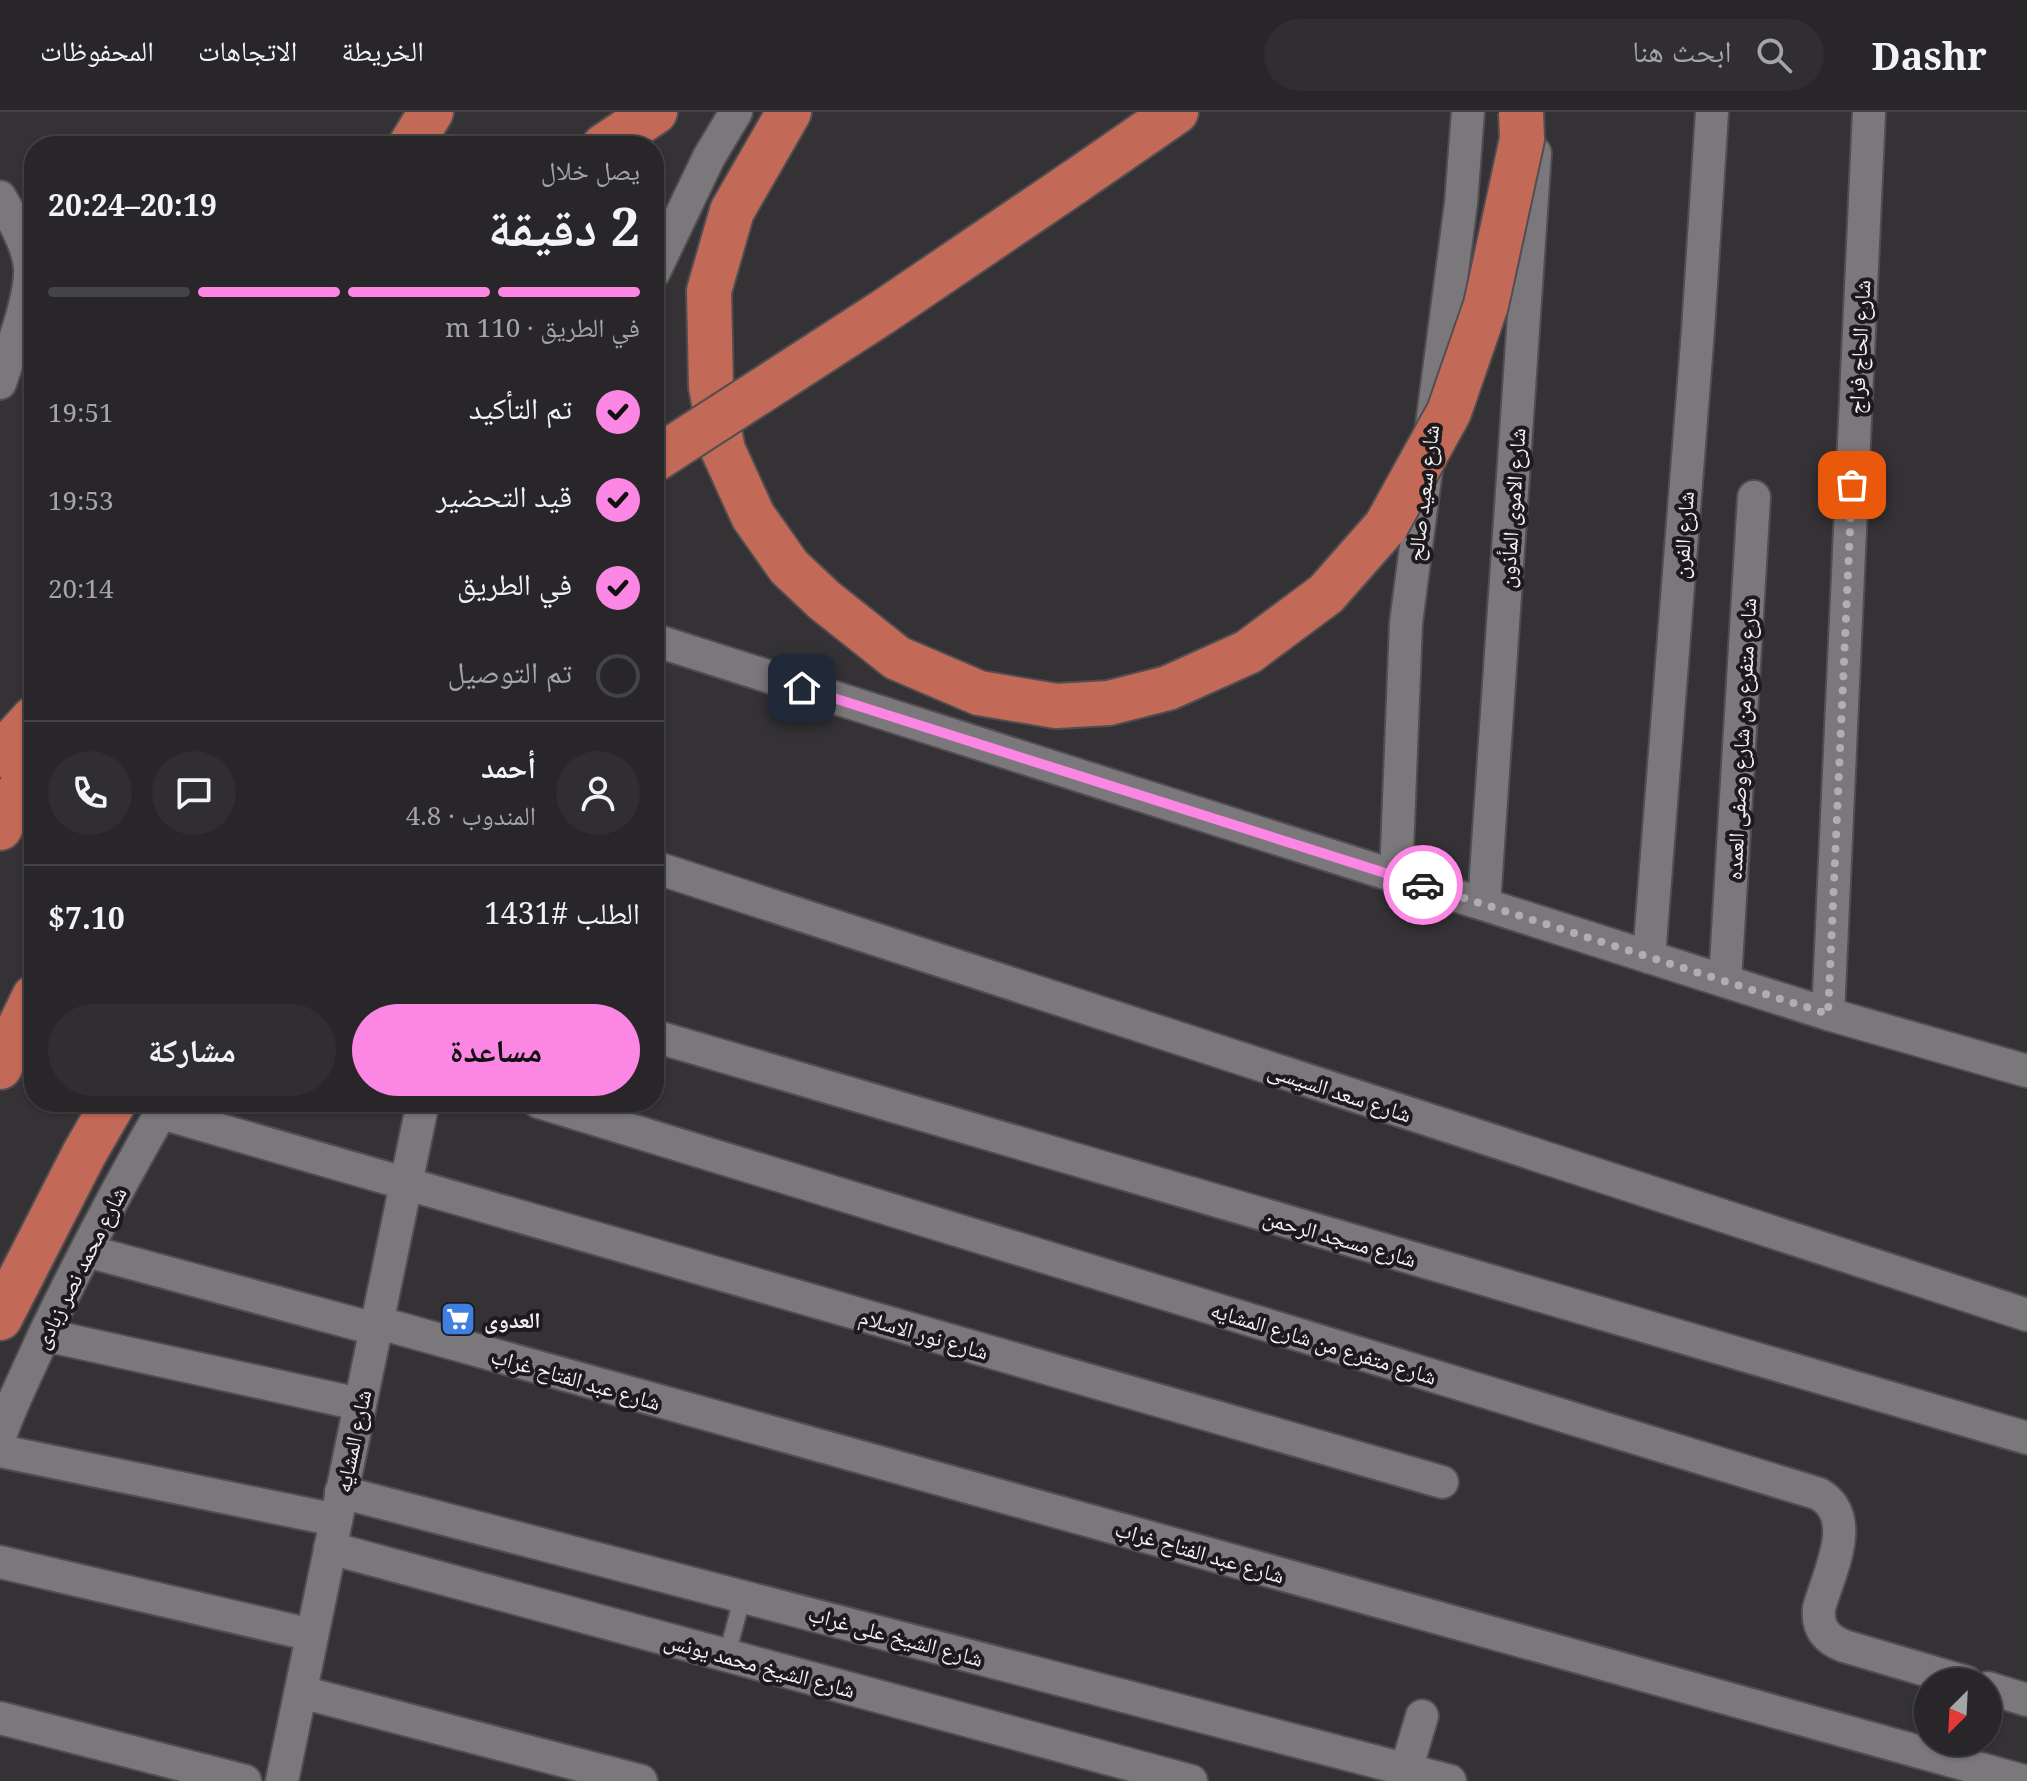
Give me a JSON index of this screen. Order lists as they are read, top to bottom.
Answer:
{
  "streets": {
    "street": [
      "شارع الحاج فراج",
      "شارع سعيد صالح",
      "شارع الاموى المأذون",
      "شارع الفرن",
      "شارع متفرع من شارع وصفى العمده",
      "شارع سعد السيسى",
      "شارع مسجد الرحمن",
      "شارع محمد نصر زبادى",
      "شارع نور الاسلام",
      "شارع متفرع من شارع المشايه",
      "شارع عبد الفتاح غراب",
      "شارع المشايه",
      "شارع الشيخ على غراب",
      "شارع الشيخ محمد يونس"
    ]
  },
  "crossings": [
    ["شارع محمد نصر زبادى", "شارع عبد الفتاح غراب"],
    ["شارع نور الاسلام", "شارع المشايه"],
    ["شارع عبد الفتاح غراب", "شارع المشايه"],
    ["شارع المشايه", "شارع الشيخ على غراب"],
    ["شارع المشايه", "شارع الشيخ محمد يونس"],
    ["شارع الشيخ على غراب", "شارع الشيخ محمد يونس"]
  ],
  "places": {
    "supermarket": ["العدوى"]
  },
  "north": "bottom left",
  "page": {
    "header": "Dashr",
    "search": "ابحث هنا",
    "nav": ["الخريطة", "الاتجاهات", "المحفوظات"],
    "heading": ["2 دقيقة", "يصل خلال", "20:19–20:24"],
    "panel": [
      "أحمد",
      "المندوب · 4.8",
      "الطلب #1431",
      "$7.10"
    ],
    "bar": "في الطريق · 110 m",
    "list": [
      ["تم التأكيد", "19:51"],
      ["قيد التحضير", "19:53"],
      ["في الطريق", "20:14"],
      "تم التوصيل"
    ],
    "buttons": ["مساعدة", "مشاركة"]
  }
}
